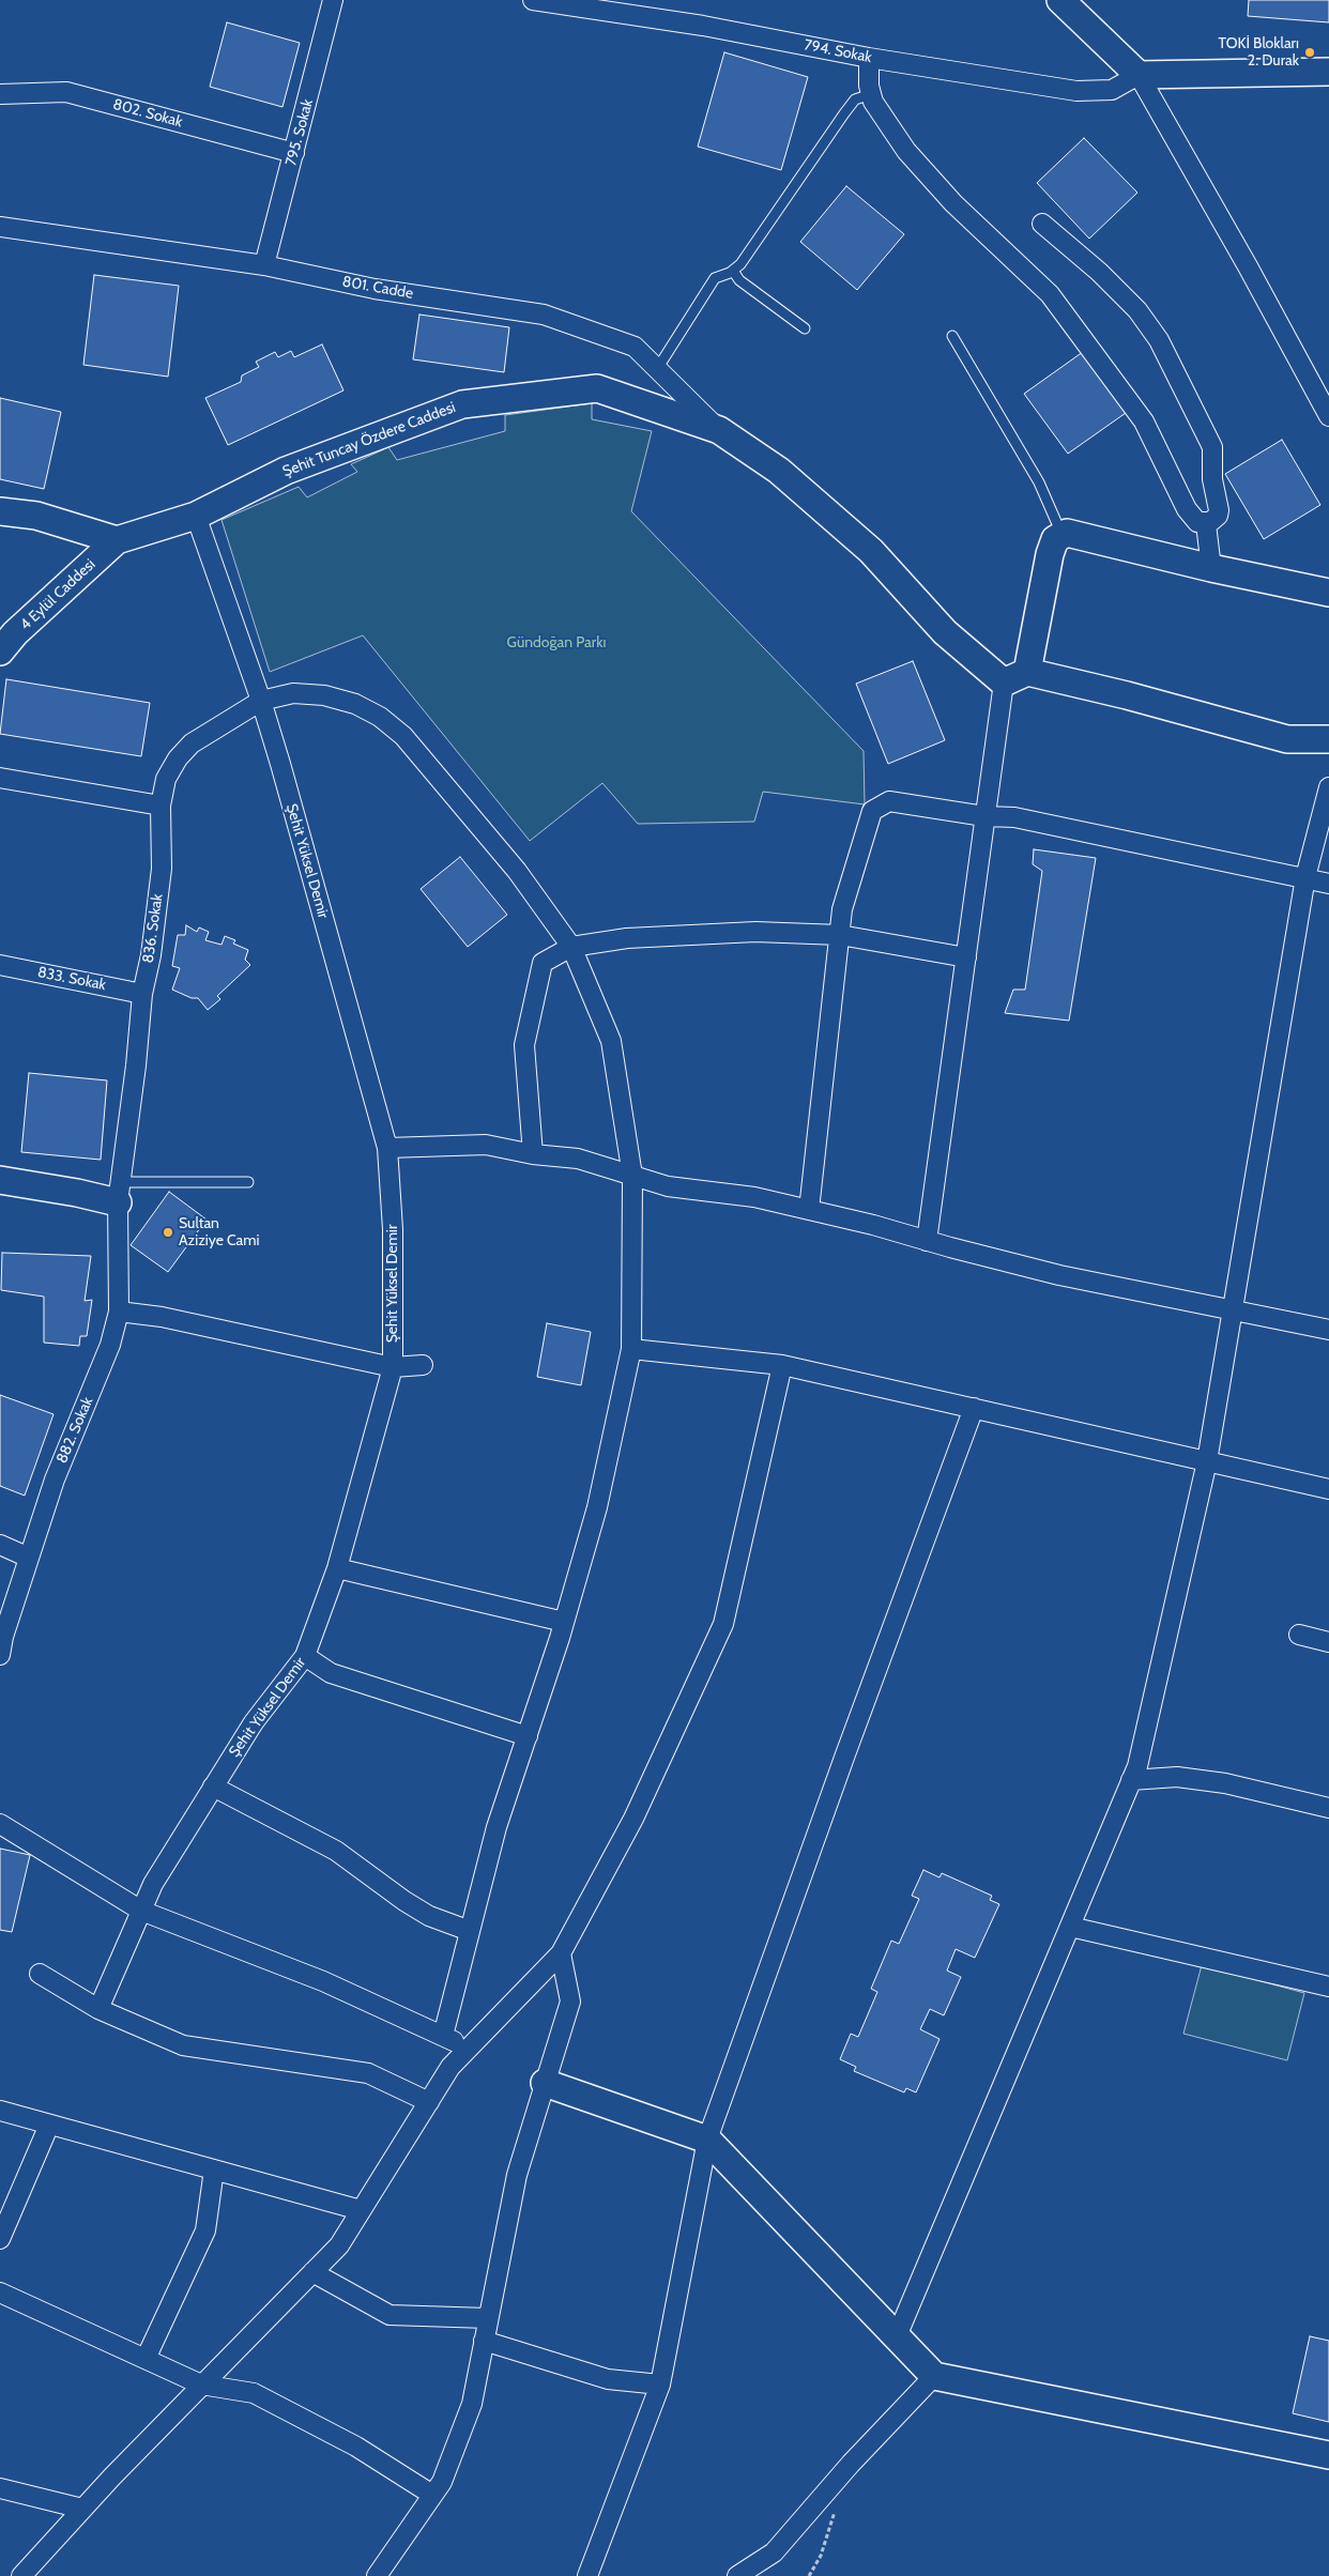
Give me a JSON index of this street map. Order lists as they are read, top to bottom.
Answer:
{
  "streets": {
    "street": [
      "794. Sokak",
      "802. Sokak",
      "795. Sokak",
      "801. Cadde",
      "Şehit Tuncay Özdere Caddesi",
      "4 Eylül Caddesi",
      "Şehit Yüksel Demir",
      "836. Sokak",
      "833. Sokak",
      "882. Sokak"
    ]
  },
  "crossings": [
    ["802. Sokak", "795. Sokak"],
    ["795. Sokak", "801. Cadde"],
    ["801. Cadde", "Şehit Tuncay Özdere Caddesi"],
    ["Şehit Tuncay Özdere Caddesi", "4 Eylül Caddesi"],
    ["Şehit Tuncay Özdere Caddesi", "Şehit Yüksel Demir"],
    ["Şehit Yüksel Demir", "836. Sokak"],
    ["836. Sokak", "833. Sokak"],
    ["836. Sokak", "882. Sokak"]
  ],
  "parks": ["Gündoğan Parkı"],
  "places": ["TOKİ Blokları 2. Durak", "Sultan Aziziye Cami"]
}
